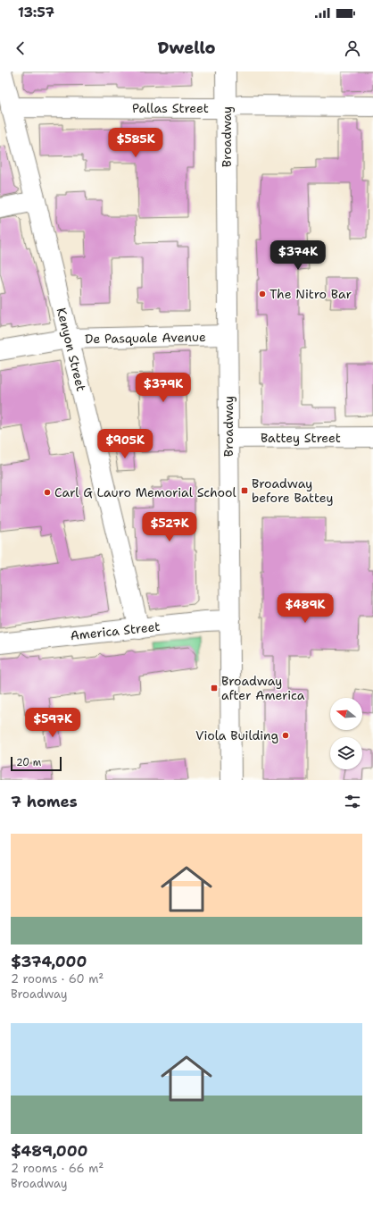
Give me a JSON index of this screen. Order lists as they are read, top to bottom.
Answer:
{
  "streets": {
    "street": [
      "Pallas Street",
      "Broadway",
      "De Pasquale Avenue",
      "Kenyon Street",
      "Battey Street",
      "America Street"
    ]
  },
  "crossings": [
    ["Pallas Street", "Broadway"],
    ["Pallas Street", "Kenyon Street"],
    ["Broadway", "De Pasquale Avenue"],
    ["Broadway", "Battey Street"],
    ["Broadway", "America Street"],
    ["De Pasquale Avenue", "Kenyon Street"],
    ["Kenyon Street", "America Street"]
  ],
  "places": {
    "other": ["The Nitro Bar", "Carl G Lauro Memorial School", "Viola Building"],
    "transit": ["Broadway before Battey", "Broadway after America"]
  },
  "scale_bar": "20 m",
  "north": "left",
  "page": {
    "status": "13:57",
    "header": "Dwello",
    "price": [
      "$585K",
      "$374K",
      "$379K",
      "$905K",
      "$527K",
      "$489K",
      "$597K"
    ],
    "scale": "20 m",
    "heading": "7 homes",
    "list": [
      {
        "name": "$374,000",
        "note": "2 rooms · 60 m² · Broadway"
      },
      {
        "name": "$489,000",
        "note": "2 rooms · 66 m² · Broadway"
      }
    ]
  }
}
